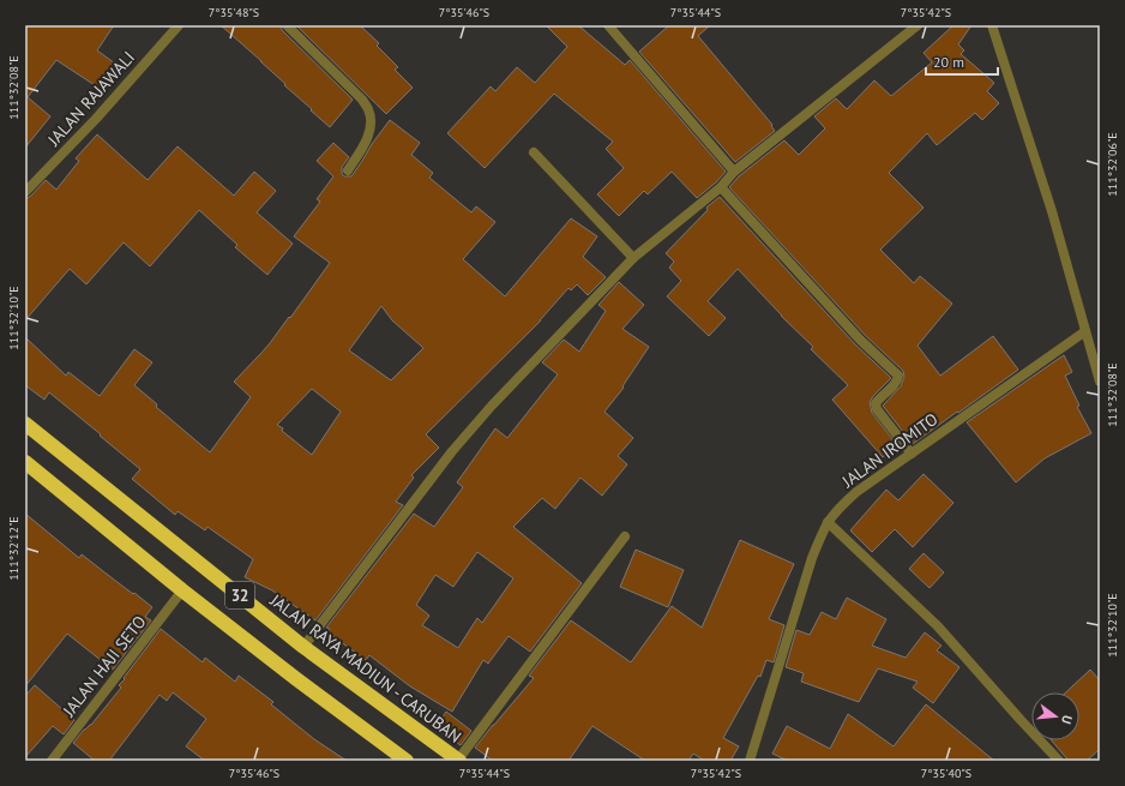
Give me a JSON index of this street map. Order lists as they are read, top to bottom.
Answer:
{
  "streets": {
    "highway": ["32", "JALAN RAYA MADIUN - CARUBAN"],
    "street": ["JALAN RAJAWALI", "JALAN IROMITO", "JALAN HAJI SETO"]
  },
  "crossings": [
    ["32", "JALAN HAJI SETO"]
  ],
  "scale_bar": "20 m",
  "north": "right",
  "coordinates": [
    "7°35'48\"S",
    "7°35'46\"S",
    "7°35'44\"S",
    "7°35'42\"S",
    "111°32'08\"E",
    "111°32'06\"E",
    "111°32'10\"E",
    "111°32'12\"E",
    "7°35'40\"S"
  ]
}
